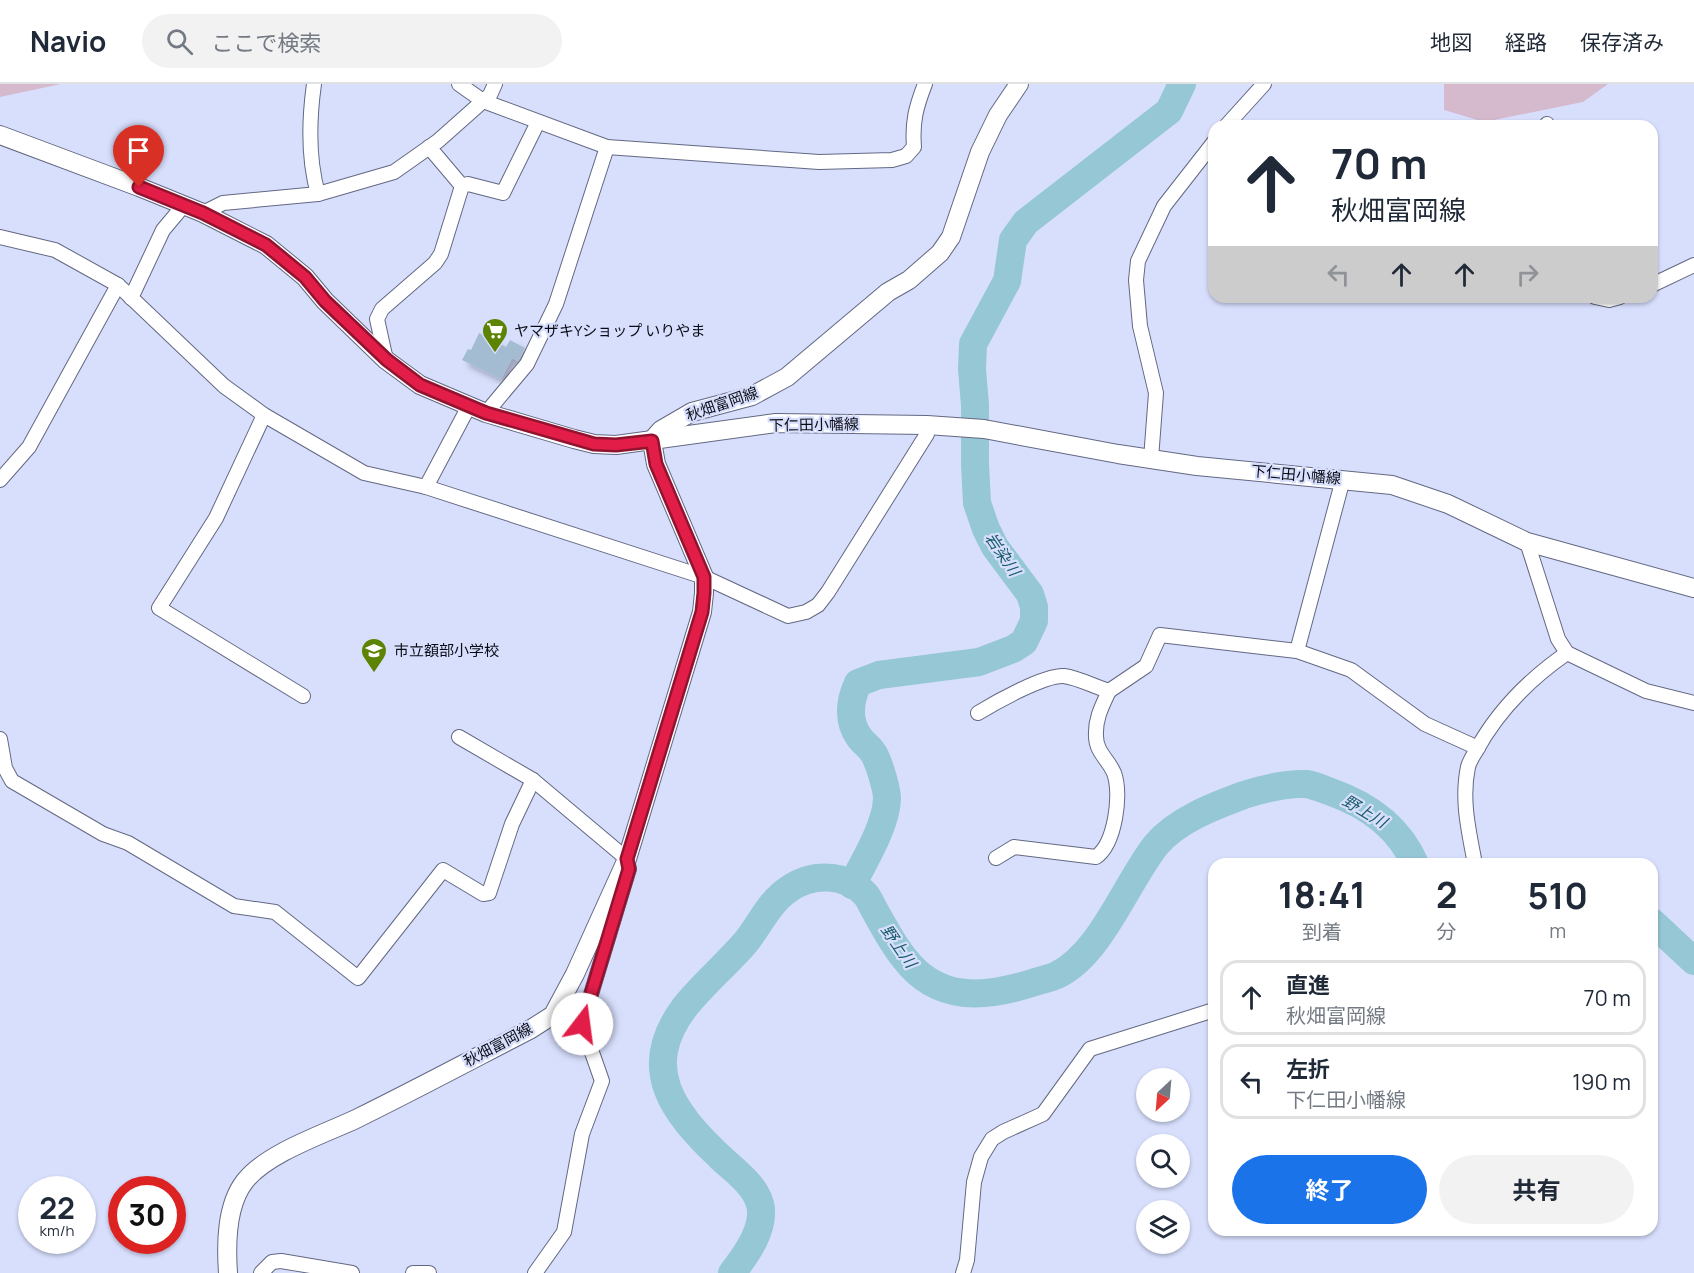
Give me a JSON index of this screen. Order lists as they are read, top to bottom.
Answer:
{
  "streets": {
    "main road": ["秋畑富岡線", "下仁田小幡線"]
  },
  "crossings": [
    ["秋畑富岡線", "下仁田小幡線"]
  ],
  "water": ["岩染川", "野上川"],
  "places": {
    "supermarket": ["ヤマザキYショップ いりやま"],
    "school or university": ["市立額部小学校"]
  },
  "north": "bottom left",
  "page": {
    "header": "Navio",
    "search": "ここで検索",
    "nav": ["地図", "経路", "保存済み"],
    "turn": ["70 m", "秋畑富岡線"],
    "eta": [
      "18:41",
      "到着",
      "2",
      "分",
      "510",
      "m"
    ],
    "list": [
      {
        "name": "直進",
        "note": "秋畑富岡線",
        "value": "70 m"
      },
      {
        "name": "左折",
        "note": "下仁田小幡線",
        "value": "190 m"
      }
    ],
    "buttons": ["終了", "共有"],
    "speed": "22 km/h",
    "limit": "30"
  }
}
